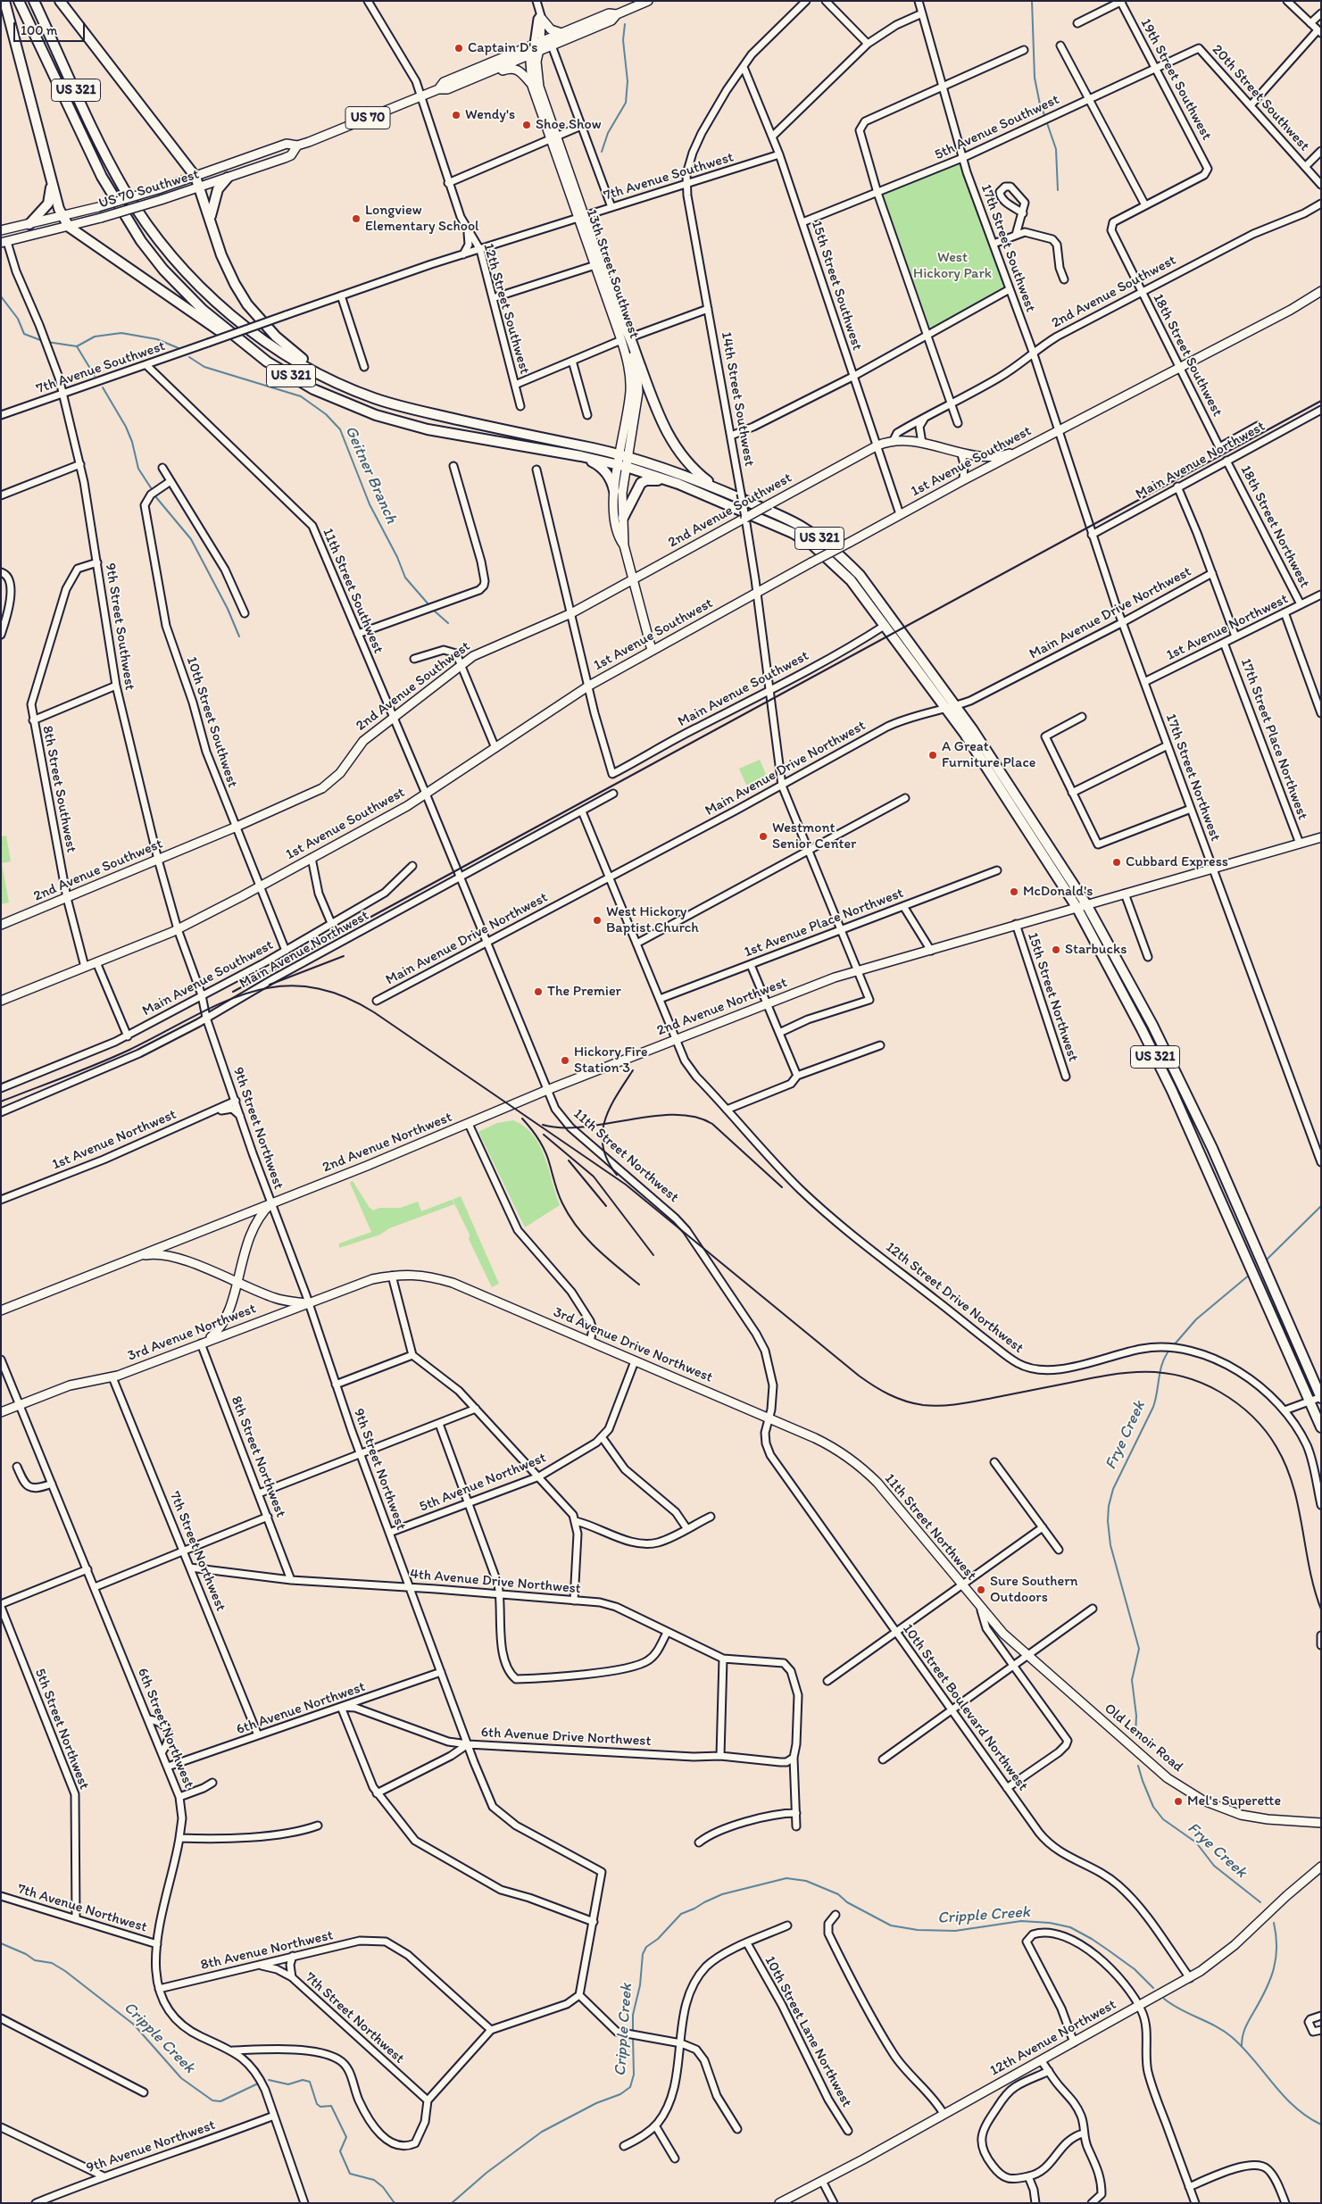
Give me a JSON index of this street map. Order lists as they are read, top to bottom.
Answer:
{
  "streets": {
    "highway": ["US 321"],
    "main road": [
      "US 70",
      "US 70 Southwest",
      "13th Street Southwest",
      "2nd Avenue Southwest",
      "1st Avenue Southwest",
      "2nd Avenue Northwest",
      "11th Street Northwest",
      "3rd Avenue Northwest",
      "3rd Avenue Drive Northwest",
      "Old Lenoir Road",
      "12th Avenue Northwest"
    ],
    "street": [
      "19th Street Southwest",
      "20th Street Southwest",
      "5th Avenue Southwest",
      "7th Avenue Southwest",
      "17th Street Southwest",
      "15th Street Southwest",
      "12th Street Southwest",
      "18th Street Southwest",
      "14th Street Southwest",
      "Main Avenue Northwest",
      "18th Street Northwest",
      "11th Street Southwest",
      "Main Avenue Drive Northwest",
      "9th Street Southwest",
      "1st Avenue Northwest",
      "Main Avenue Southwest",
      "10th Street Southwest",
      "17th Street Place Northwest",
      "17th Street Northwest",
      "8th Street Southwest",
      "1st Avenue Place Northwest",
      "15th Street Northwest",
      "9th Street Northwest",
      "12th Street Drive Northwest",
      "8th Street Northwest",
      "5th Avenue Northwest",
      "7th Street Northwest",
      "4th Avenue Drive Northwest",
      "10th Street Boulevard Northwest",
      "6th Avenue Northwest",
      "6th Street Northwest",
      "5th Street Northwest",
      "6th Avenue Drive Northwest",
      "7th Avenue Northwest",
      "8th Avenue Northwest",
      "10th Street Lane Northwest",
      "9th Avenue Northwest"
    ]
  },
  "crossings": [
    ["19th Street Southwest", "5th Avenue Southwest"],
    ["19th Street Southwest", "18th Street Southwest"],
    ["US 321", "13th Street Southwest"],
    ["US 321", "Main Avenue Drive Northwest"],
    ["US 321", "Main Avenue Southwest"],
    ["US 321", "2nd Avenue Northwest"],
    ["20th Street Southwest", "5th Avenue Southwest"],
    ["5th Avenue Southwest", "17th Street Southwest"],
    ["5th Avenue Southwest", "15th Street Southwest"],
    ["7th Avenue Southwest", "13th Street Southwest"],
    ["7th Avenue Southwest", "15th Street Southwest"],
    ["7th Avenue Southwest", "12th Street Southwest"],
    ["7th Avenue Southwest", "14th Street Southwest"],
    ["7th Avenue Southwest", "11th Street Southwest"],
    ["7th Avenue Southwest", "9th Street Southwest"],
    ["US 70 Southwest", "13th Street Southwest"],
    ["US 70 Southwest", "12th Street Southwest"],
    ["US 70 Southwest", "9th Street Southwest"],
    ["17th Street Southwest", "2nd Avenue Southwest"],
    ["17th Street Southwest", "1st Avenue Southwest"],
    ["17th Street Southwest", "17th Street Northwest"],
    ["13th Street Southwest", "2nd Avenue Southwest"],
    ["13th Street Southwest", "1st Avenue Southwest"],
    ["15th Street Southwest", "2nd Avenue Southwest"],
    ["15th Street Southwest", "14th Street Southwest"],
    ["15th Street Southwest", "1st Avenue Southwest"],
    ["2nd Avenue Southwest", "18th Street Southwest"],
    ["2nd Avenue Southwest", "14th Street Southwest"],
    ["2nd Avenue Southwest", "1st Avenue Southwest"],
    ["2nd Avenue Southwest", "11th Street Southwest"],
    ["2nd Avenue Southwest", "9th Street Southwest"],
    ["2nd Avenue Southwest", "10th Street Southwest"],
    ["2nd Avenue Southwest", "8th Street Southwest"],
    ["18th Street Southwest", "1st Avenue Southwest"],
    ["14th Street Southwest", "1st Avenue Southwest"],
    ["14th Street Southwest", "Main Avenue Drive Northwest"],
    ["14th Street Southwest", "Main Avenue Southwest"],
    ["14th Street Southwest", "1st Avenue Place Northwest"],
    ["14th Street Southwest", "2nd Avenue Northwest"],
    ["Main Avenue Northwest", "18th Street Northwest"],
    ["Main Avenue Northwest", "11th Street Southwest"],
    ["Main Avenue Northwest", "9th Street Southwest"],
    ["Main Avenue Northwest", "17th Street Northwest"],
    ["Main Avenue Northwest", "9th Street Northwest"],
    ["Main Avenue Northwest", "11th Street Northwest"],
    ["Main Avenue Northwest", "12th Street Drive Northwest"],
    ["1st Avenue Southwest", "11th Street Southwest"],
    ["1st Avenue Southwest", "9th Street Southwest"],
    ["1st Avenue Southwest", "Main Avenue Southwest"],
    ["1st Avenue Southwest", "10th Street Southwest"],
    ["1st Avenue Southwest", "8th Street Southwest"],
    ["18th Street Northwest", "1st Avenue Northwest"],
    ["11th Street Southwest", "11th Street Northwest"],
    ["Main Avenue Drive Northwest", "17th Street Northwest"],
    ["Main Avenue Drive Northwest", "11th Street Northwest"],
    ["Main Avenue Drive Northwest", "12th Street Drive Northwest"],
    ["9th Street Southwest", "Main Avenue Southwest"],
    ["9th Street Southwest", "8th Street Southwest"],
    ["9th Street Southwest", "9th Street Northwest"],
    ["1st Avenue Northwest", "17th Street Place Northwest"],
    ["1st Avenue Northwest", "17th Street Northwest"],
    ["1st Avenue Northwest", "9th Street Northwest"],
    ["Main Avenue Southwest", "10th Street Southwest"],
    ["17th Street Place Northwest", "2nd Avenue Northwest"],
    ["17th Street Northwest", "2nd Avenue Northwest"],
    ["1st Avenue Place Northwest", "12th Street Drive Northwest"],
    ["15th Street Northwest", "2nd Avenue Northwest"],
    ["2nd Avenue Northwest", "9th Street Northwest"],
    ["2nd Avenue Northwest", "11th Street Northwest"],
    ["2nd Avenue Northwest", "12th Street Drive Northwest"],
    ["9th Street Northwest", "3rd Avenue Northwest"],
    ["9th Street Northwest", "5th Avenue Northwest"],
    ["9th Street Northwest", "4th Avenue Drive Northwest"],
    ["9th Street Northwest", "6th Avenue Northwest"],
    ["9th Street Northwest", "6th Avenue Drive Northwest"],
    ["11th Street Northwest", "3rd Avenue Drive Northwest"],
    ["11th Street Northwest", "10th Street Boulevard Northwest"],
    ["11th Street Northwest", "Old Lenoir Road"],
    ["3rd Avenue Northwest", "3rd Avenue Drive Northwest"],
    ["3rd Avenue Northwest", "8th Street Northwest"],
    ["3rd Avenue Northwest", "7th Street Northwest"],
    ["3rd Avenue Northwest", "6th Street Northwest"],
    ["3rd Avenue Drive Northwest", "5th Avenue Northwest"],
    ["3rd Avenue Drive Northwest", "10th Street Boulevard Northwest"],
    ["8th Street Northwest", "4th Avenue Drive Northwest"],
    ["7th Street Northwest", "4th Avenue Drive Northwest"],
    ["7th Street Northwest", "6th Avenue Northwest"],
    ["7th Street Northwest", "8th Avenue Northwest"],
    ["4th Avenue Drive Northwest", "6th Avenue Drive Northwest"],
    ["10th Street Boulevard Northwest", "12th Avenue Northwest"],
    ["6th Avenue Northwest", "6th Street Northwest"],
    ["6th Avenue Northwest", "6th Avenue Drive Northwest"],
    ["6th Street Northwest", "7th Avenue Northwest"],
    ["6th Street Northwest", "8th Avenue Northwest"],
    ["6th Street Northwest", "9th Avenue Northwest"],
    ["5th Street Northwest", "7th Avenue Northwest"]
  ],
  "water": ["Geitner Branch", "Frye Creek", "Cripple Creek"],
  "parks": ["West Hickory Park"],
  "places": [
    "Captain D's",
    "Wendy's",
    "Shoe Show",
    "Longview Elementary School",
    "A Great Furniture Place",
    "Westmont Senior Center",
    "Cubbard Express",
    "McDonald's",
    "West Hickory Baptist Church",
    "Starbucks",
    "The Premier",
    "Hickory Fire Station 3",
    "Sure Southern Outdoors",
    "Mel's Superette"
  ],
  "scale_bar": "100 m"
}
